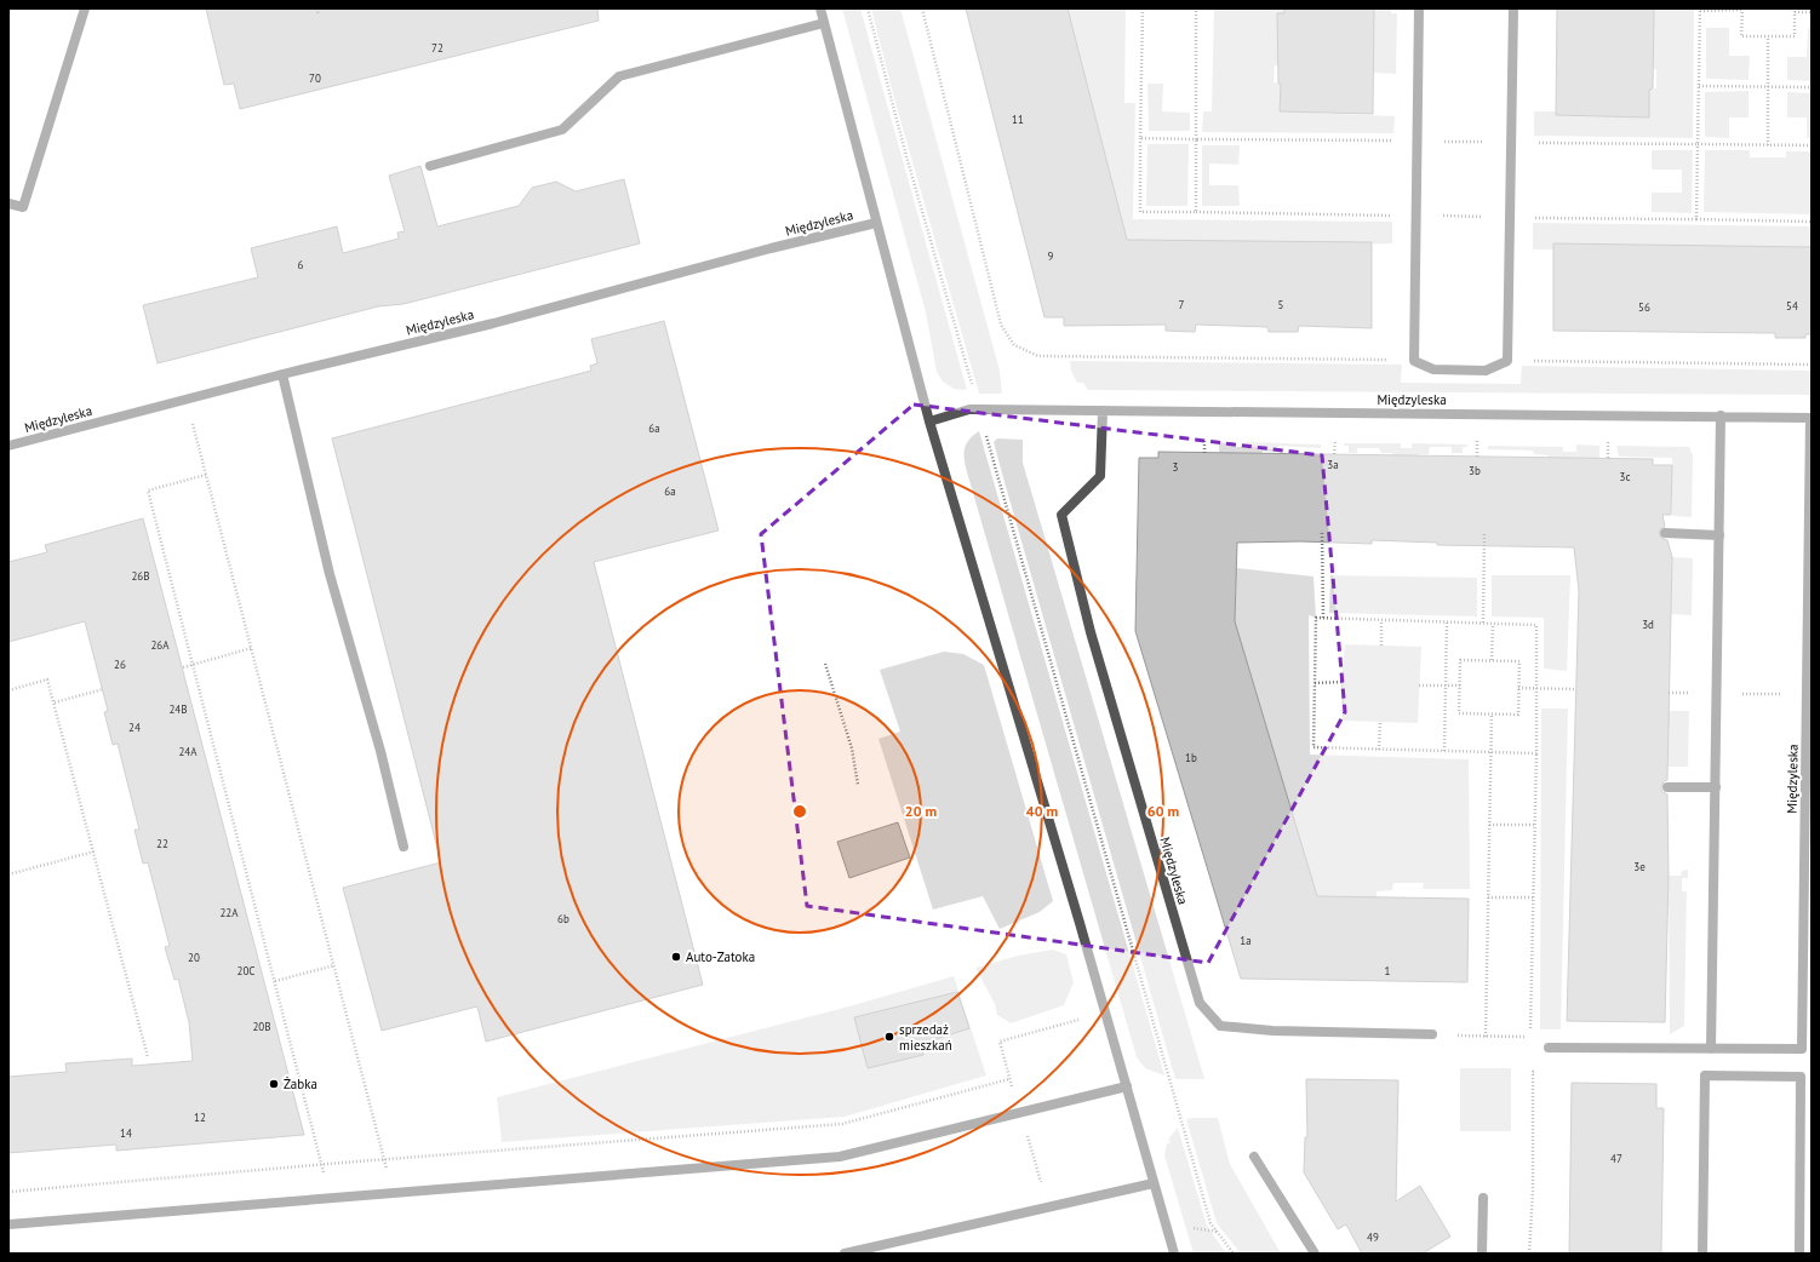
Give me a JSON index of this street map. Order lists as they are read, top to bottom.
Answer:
{
  "streets": {
    "street": ["Międzyleska"]
  },
  "places": ["Auto-Zatoka", "sprzedaż mieszkań", "Żabka"],
  "house_numbers": [
    "72",
    "70",
    "11",
    "9",
    "6",
    "7",
    "5",
    "54",
    "56",
    "6a",
    "3a",
    "3",
    "3b",
    "3c",
    "6a",
    "26B",
    "3d",
    "26A",
    "26",
    "24B",
    "24",
    "24A",
    "1b",
    "22",
    "3e",
    "22A",
    "6b",
    "1a",
    "20",
    "20C",
    "1",
    "20B",
    "12",
    "14",
    "47",
    "49"
  ],
  "rings": ["20 m", "40 m", "60 m"]
}
